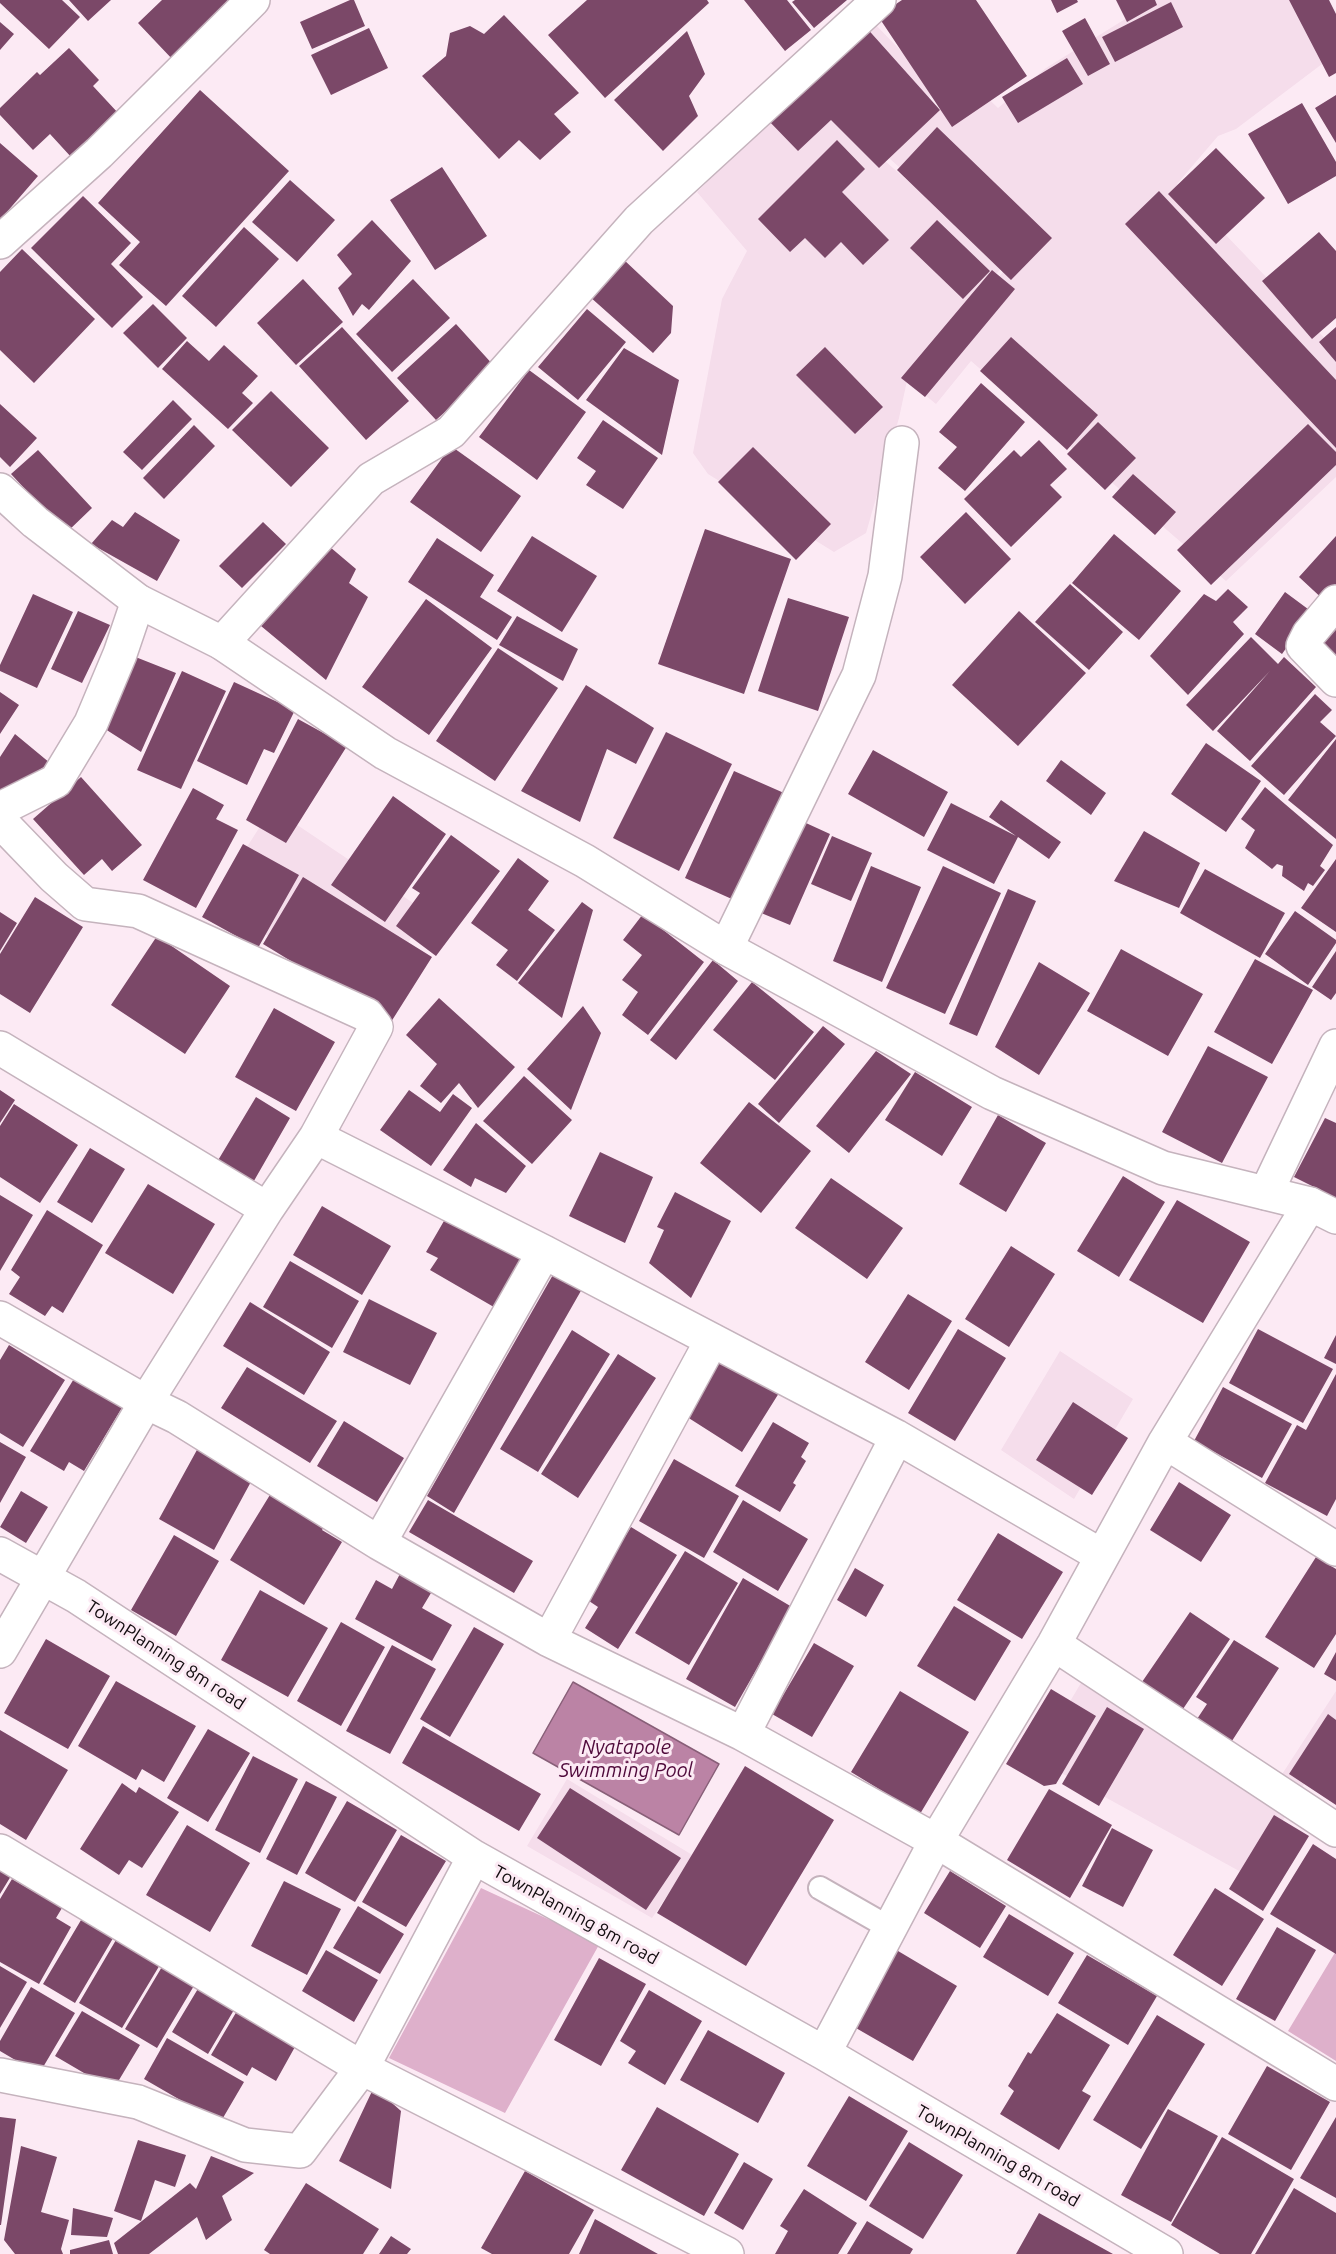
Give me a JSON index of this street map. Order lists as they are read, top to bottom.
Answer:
{
  "streets": {
    "street": ["TownPlanning 8m road"]
  },
  "water": ["Nyatapole Swimming Pool"]
}
